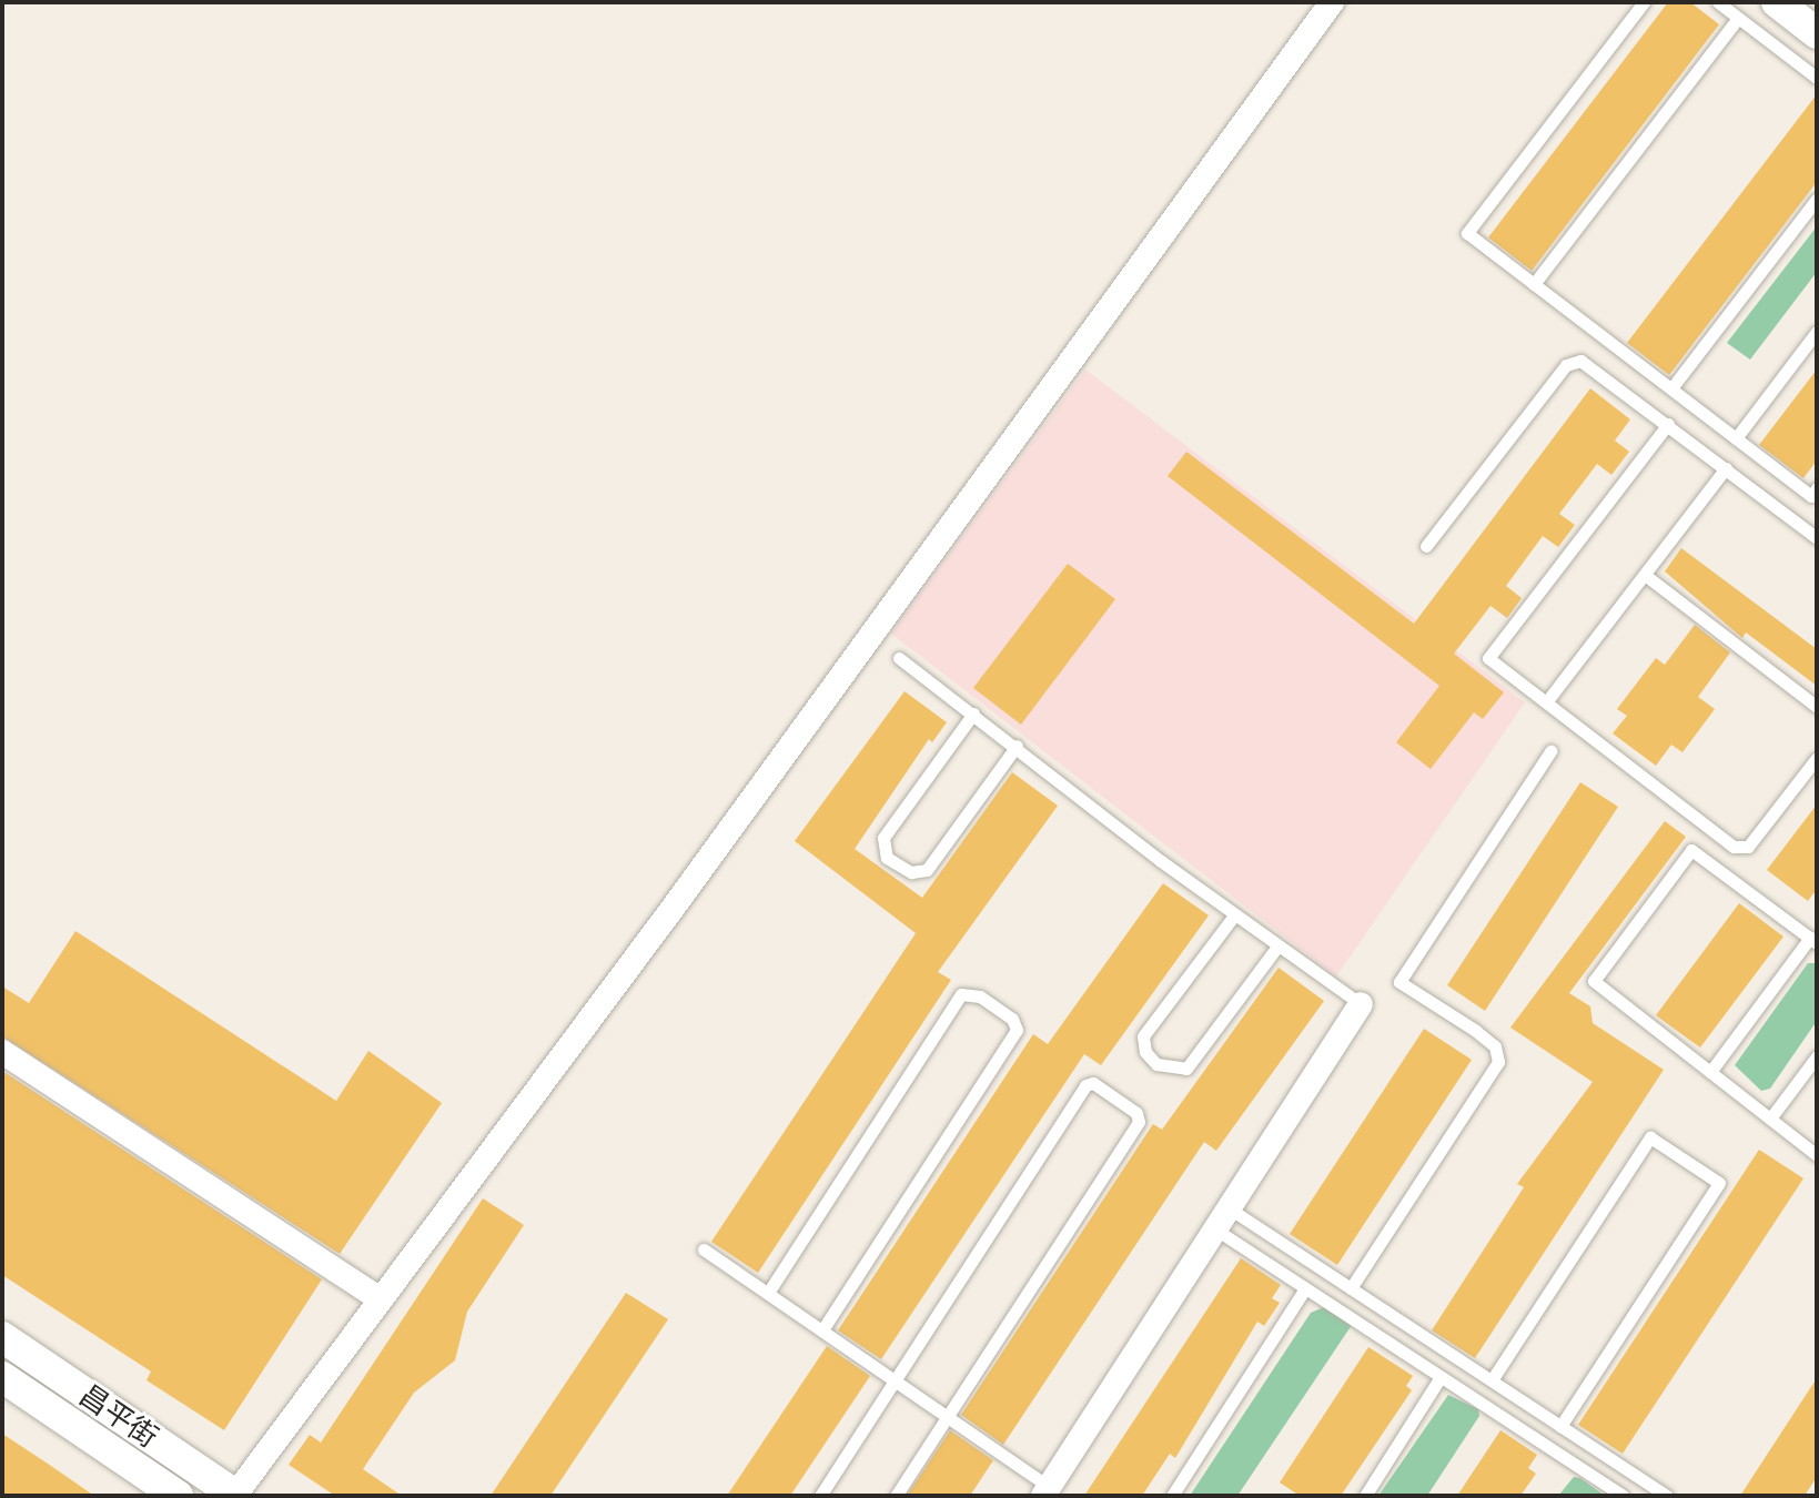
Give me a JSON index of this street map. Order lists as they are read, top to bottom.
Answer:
{
  "streets": {
    "street": ["昌平街"]
  }
}
